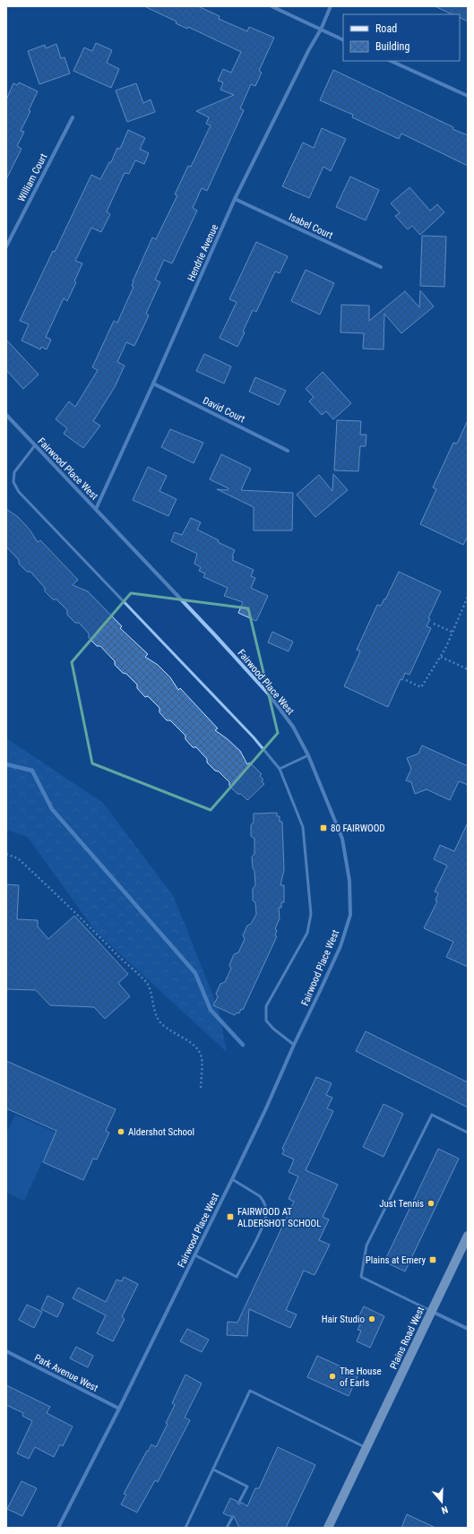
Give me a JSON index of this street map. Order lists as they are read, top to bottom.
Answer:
{
  "streets": {
    "main road": ["Plains Road West"],
    "street": [
      "William Court",
      "Isabel Court",
      "Hendrie Avenue",
      "David Court",
      "Fairwood Place West",
      "Park Avenue West"
    ]
  },
  "crossings": [
    ["Isabel Court", "Hendrie Avenue"],
    ["Hendrie Avenue", "David Court"],
    ["Hendrie Avenue", "Fairwood Place West"],
    ["Fairwood Place West", "Park Avenue West"]
  ],
  "places": {
    "transit": ["80 FAIRWOOD", "FAIRWOOD AT ALDERSHOT SCHOOL", "Plains at Emery"],
    "other": [
      "Aldershot School",
      "Just Tennis",
      "Hair Studio",
      "The House of Earls"
    ]
  },
  "legend": ["Road", "Building"],
  "north": "bottom"
}
